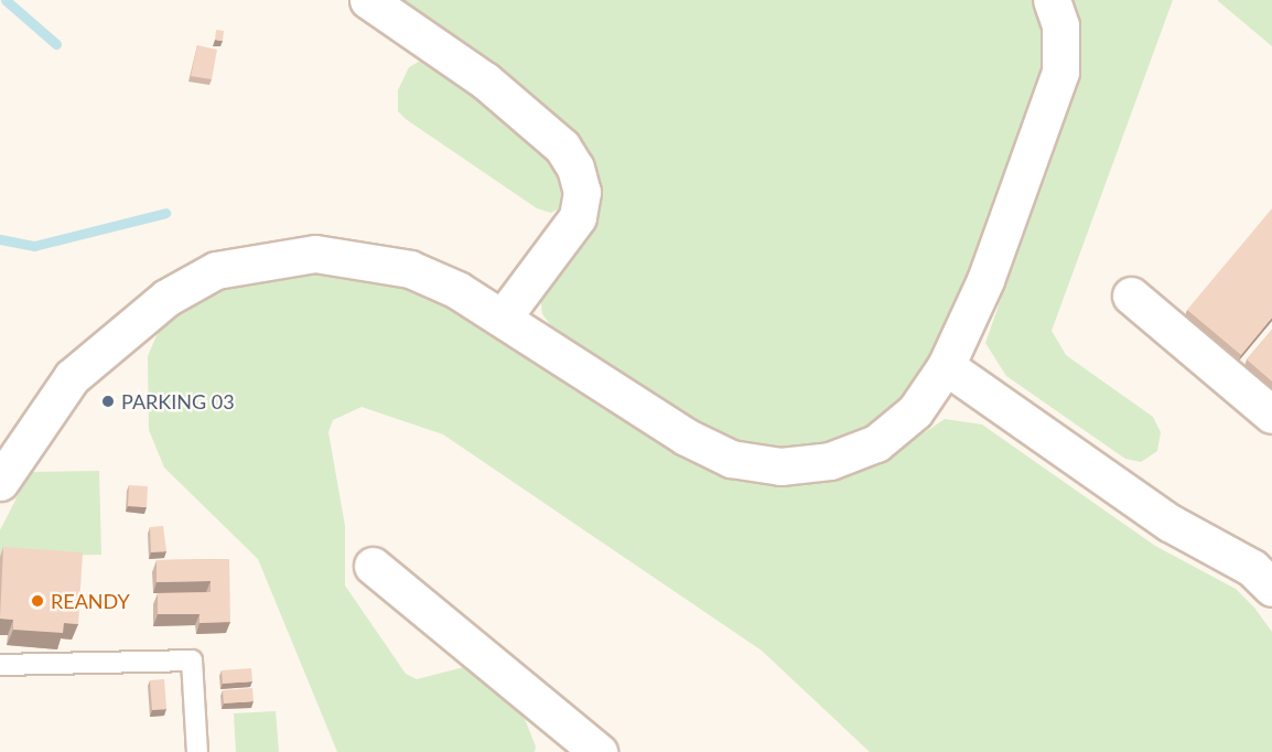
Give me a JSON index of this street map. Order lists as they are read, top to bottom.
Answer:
{
  "places": ["PARKING 03", "REANDY"]
}
